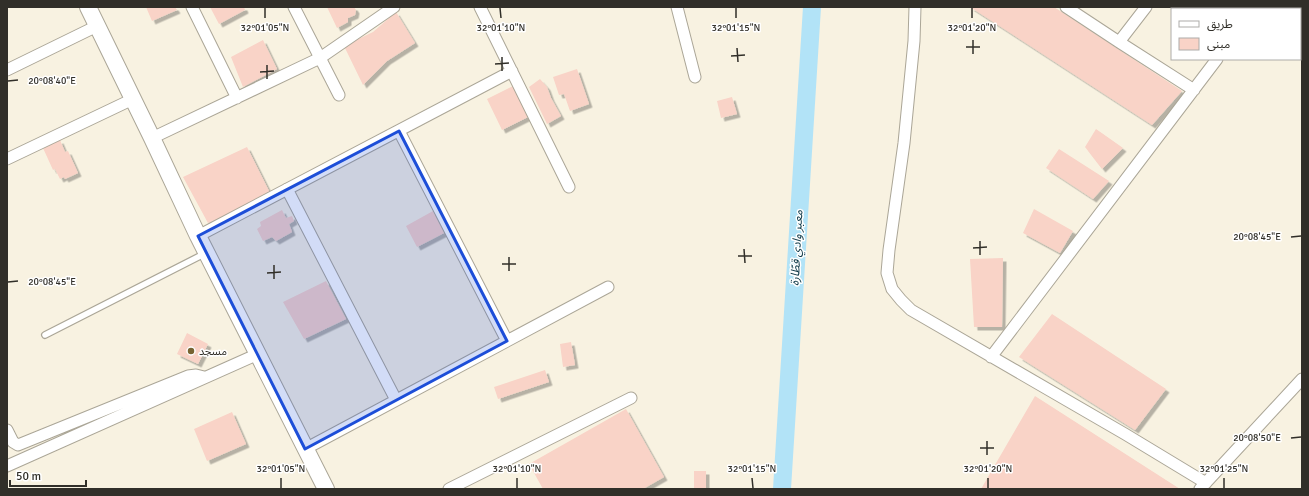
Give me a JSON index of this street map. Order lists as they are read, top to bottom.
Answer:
{
  "water": ["معبر وادي قطّارة"],
  "places": ["مسجد"],
  "legend": ["طريق", "مبنى"],
  "scale_bar": "50 m",
  "coordinates": [
    "32°01'05\"N",
    "32°01'10\"N",
    "32°01'15\"N",
    "32°01'20\"N",
    "20°08'40\"E",
    "20°08'45\"E",
    "20°08'50\"E",
    "32°01'25\"N"
  ]
}
